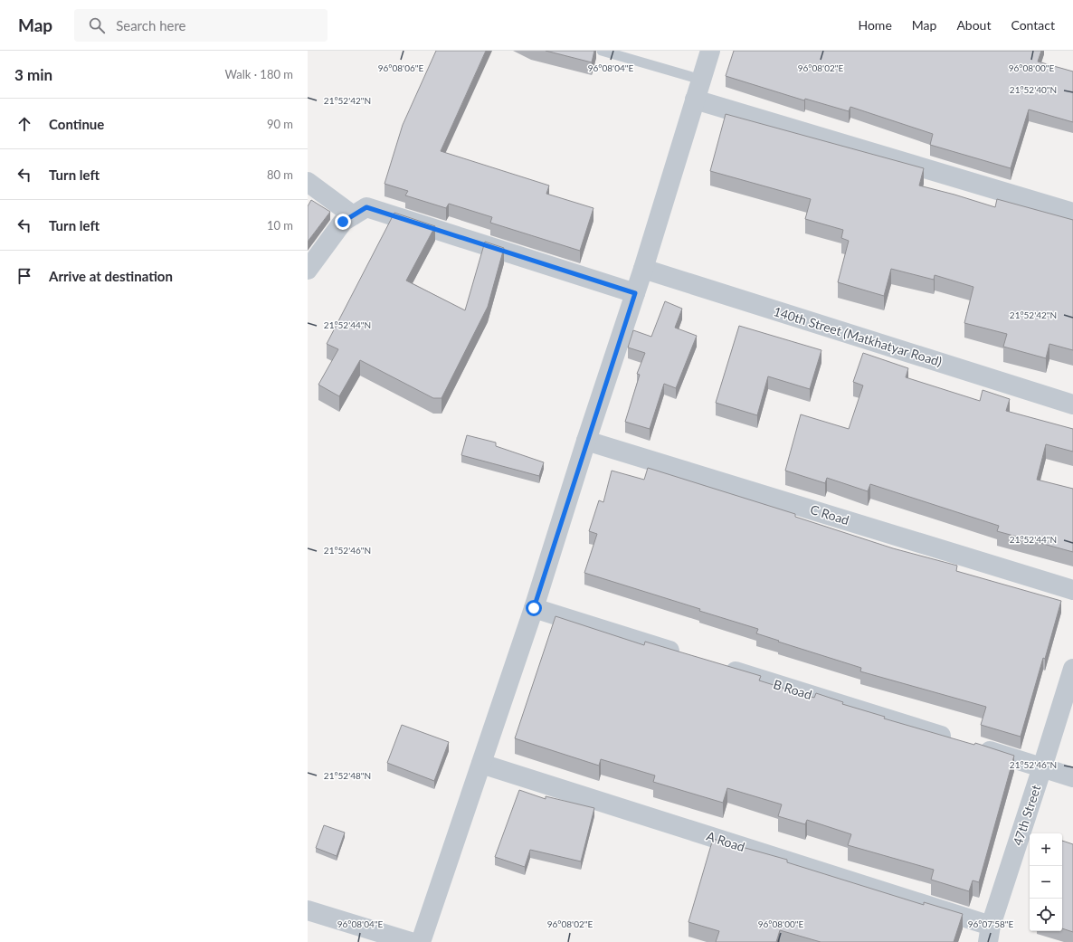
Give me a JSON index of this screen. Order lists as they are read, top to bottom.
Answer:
{
  "streets": {
    "street": [
      "140th Street (Matkhatyar Road)",
      "C Road",
      "B Road",
      "47th Street",
      "A Road"
    ]
  },
  "crossings": [
    ["B Road", "47th Street"],
    ["47th Street", "A Road"]
  ],
  "page": {
    "header": "Map",
    "search": "Search here",
    "nav": [
      "Home",
      "Map",
      "About",
      "Contact"
    ],
    "heading": ["3 min", "Walk · 180 m"],
    "list": [
      ["Continue", "90 m"],
      ["Turn left", "80 m"],
      ["Turn left", "10 m"],
      "Arrive at destination"
    ],
    "map_buttons": ["+", "−"]
  },
  "coordinates": [
    "96°08'06\"E",
    "96°08'04\"E",
    "96°08'02\"E",
    "96°08'00\"E",
    "21°52'40\"N",
    "21°52'42\"N",
    "21°52'44\"N",
    "21°52'46\"N",
    "21°52'48\"N",
    "96°07'58\"E"
  ]
}
